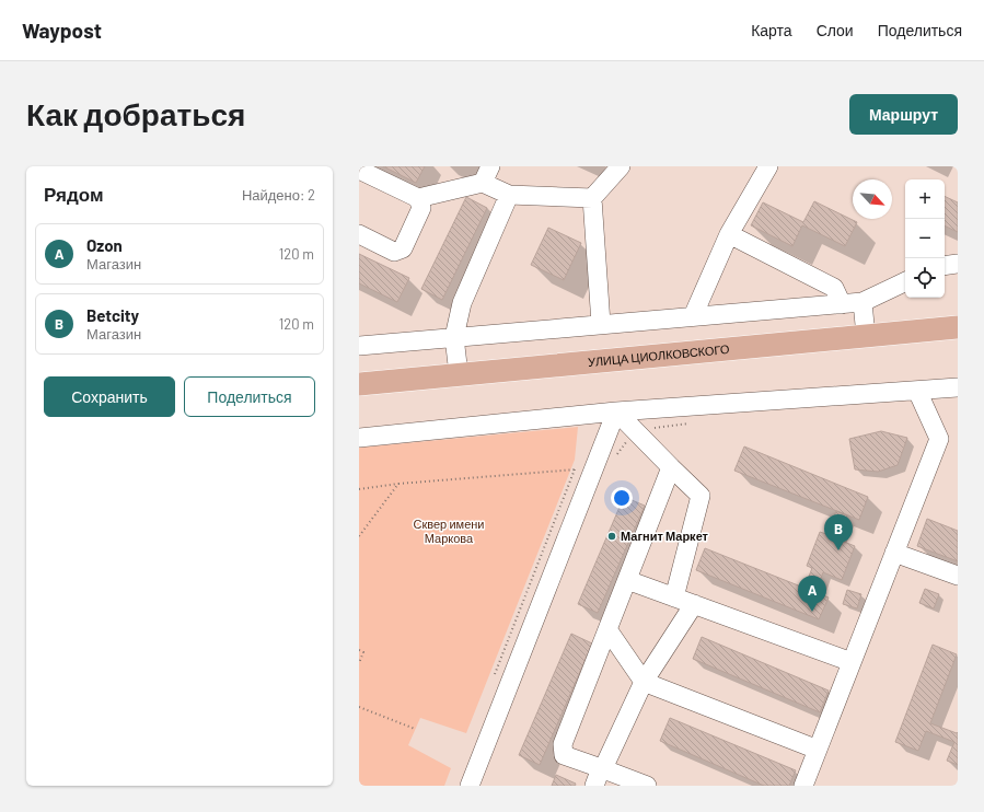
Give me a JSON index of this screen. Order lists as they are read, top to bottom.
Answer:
{
  "streets": {
    "main road": ["УЛИЦА ЦИОЛКОВСКОГО"]
  },
  "parks": ["Сквер имени Маркова"],
  "places": ["Магнит Маркет"],
  "north": "bottom right",
  "page": {
    "header": "Waypost",
    "nav": ["Карта", "Слои", "Поделиться"],
    "buttons": [
      "Маршрут",
      ["Сохранить", "Поделиться"]
    ],
    "title": "Как добраться",
    "heading": ["Рядом", "Найдено: 2"],
    "map_buttons": ["+", "−"],
    "list": [
      {
        "mark": "A",
        "name": "Ozon",
        "note": "Магазин",
        "value": "120 m"
      },
      {
        "mark": "B",
        "name": "Betcity",
        "note": "Магазин",
        "value": "120 m"
      }
    ],
    "pins": ["B", "A"]
  }
}
